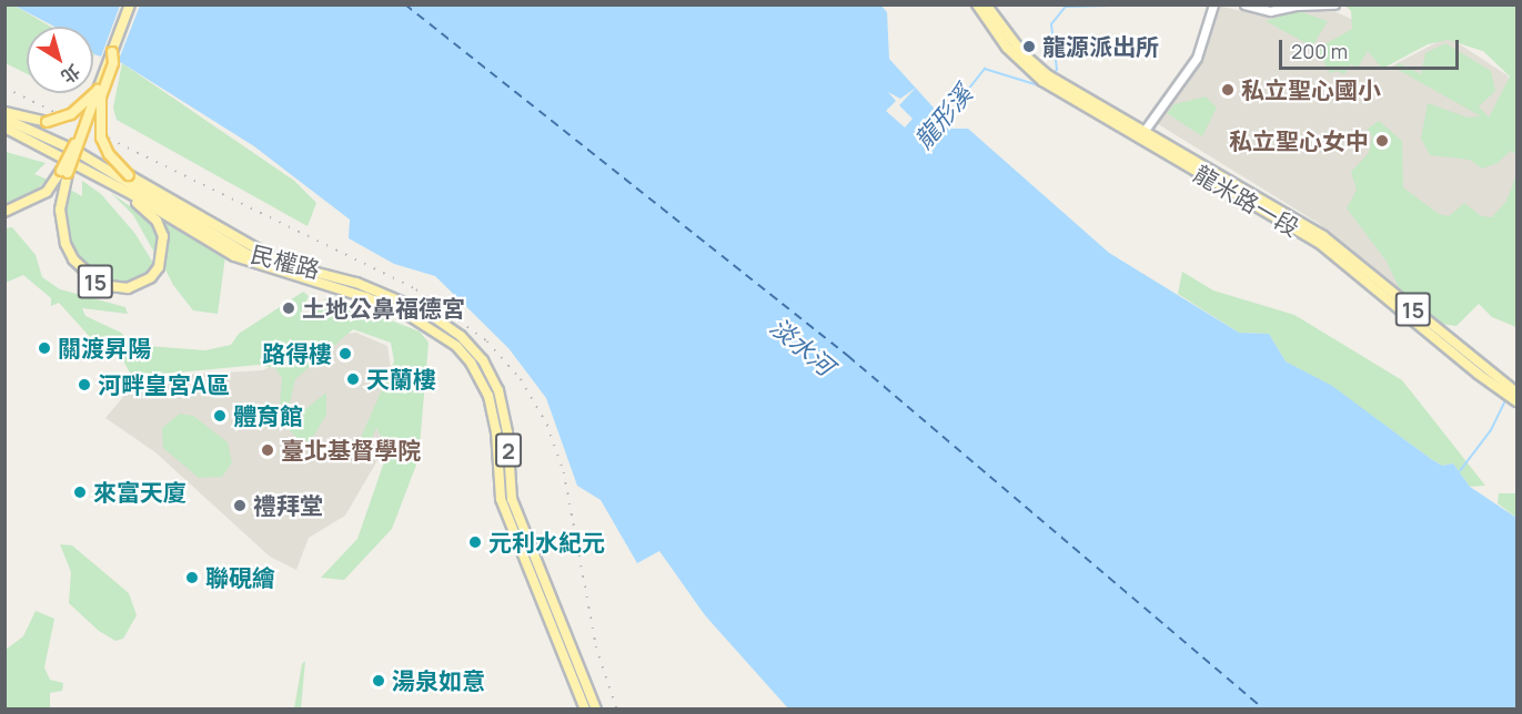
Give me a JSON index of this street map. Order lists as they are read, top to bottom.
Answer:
{
  "streets": {
    "main road": [
      "龍米路一段",
      "民權路",
      "15",
      "2"
    ]
  },
  "crossings": [
    ["民權路", "15"]
  ],
  "water": ["龍形溪", "淡水河"],
  "places": [
    "龍源派出所",
    "私立聖心國小",
    "私立聖心女中",
    "土地公鼻福德宮",
    "關渡昇陽",
    "路得樓",
    "天蘭樓",
    "河畔皇宮A區",
    "體育館",
    "臺北基督學院",
    "來富天廈",
    "禮拜堂",
    "元利水紀元",
    "聯硯繪",
    "湯泉如意"
  ],
  "scale_bar": "200 m",
  "north": "bottom right"
}
